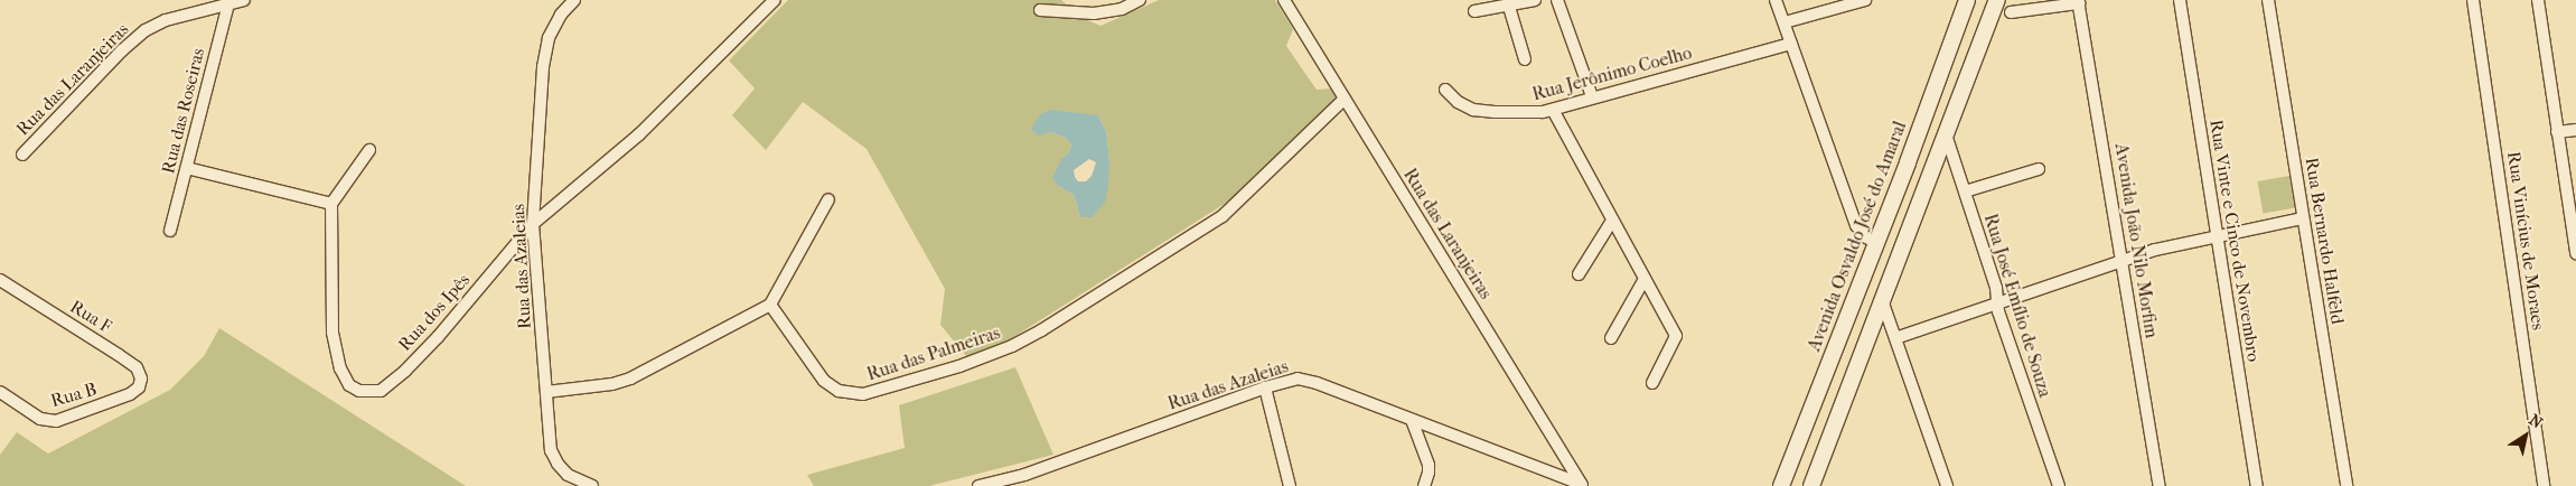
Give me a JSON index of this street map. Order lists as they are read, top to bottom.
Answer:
{
  "streets": {
    "main road": ["Avenida Osvaldo José do Amaral"],
    "street": [
      "Rua Jerônimo Coelho",
      "Rua das Laranjeiras",
      "Rua das Roseiras",
      "Avenida João Nilo Morfim",
      "Rua Vinte e Cinco de Novembro",
      "Rua Bernardo Halfeld",
      "Rua Vinícius de Moraes",
      "Rua das Azaleias",
      "Rua José Emílio de Souza",
      "Rua dos Ipês",
      "Rua F",
      "Rua das Palmeiras",
      "Rua B"
    ]
  },
  "crossings": [
    ["Rua das Laranjeiras", "Rua das Roseiras"],
    ["Rua das Laranjeiras", "Rua das Azaleias"],
    ["Rua das Laranjeiras", "Rua das Palmeiras"],
    ["Rua das Azaleias", "Rua dos Ipês"],
    ["Rua F", "Rua B"]
  ],
  "north": "top right"
}
